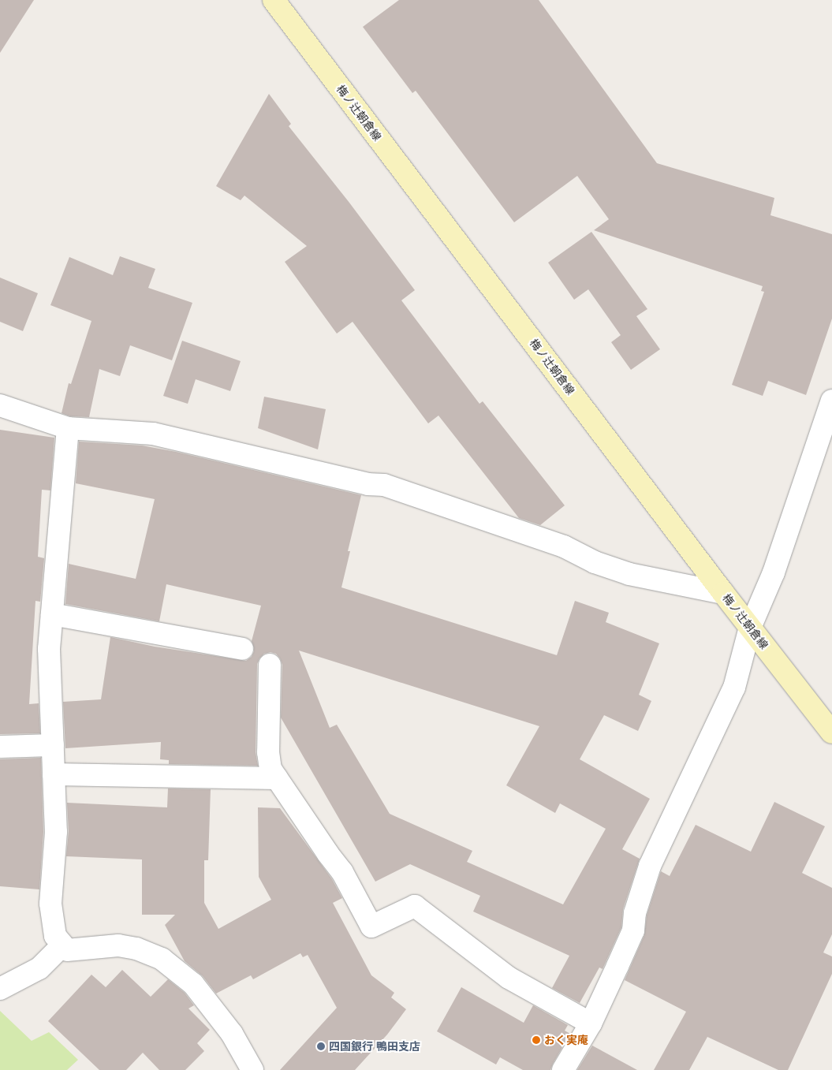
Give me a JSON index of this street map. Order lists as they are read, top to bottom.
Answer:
{
  "streets": {
    "main road": ["梅ノ辻朝倉線"]
  },
  "places": ["おく実庵", "四国銀行 鴨田支店"]
}
